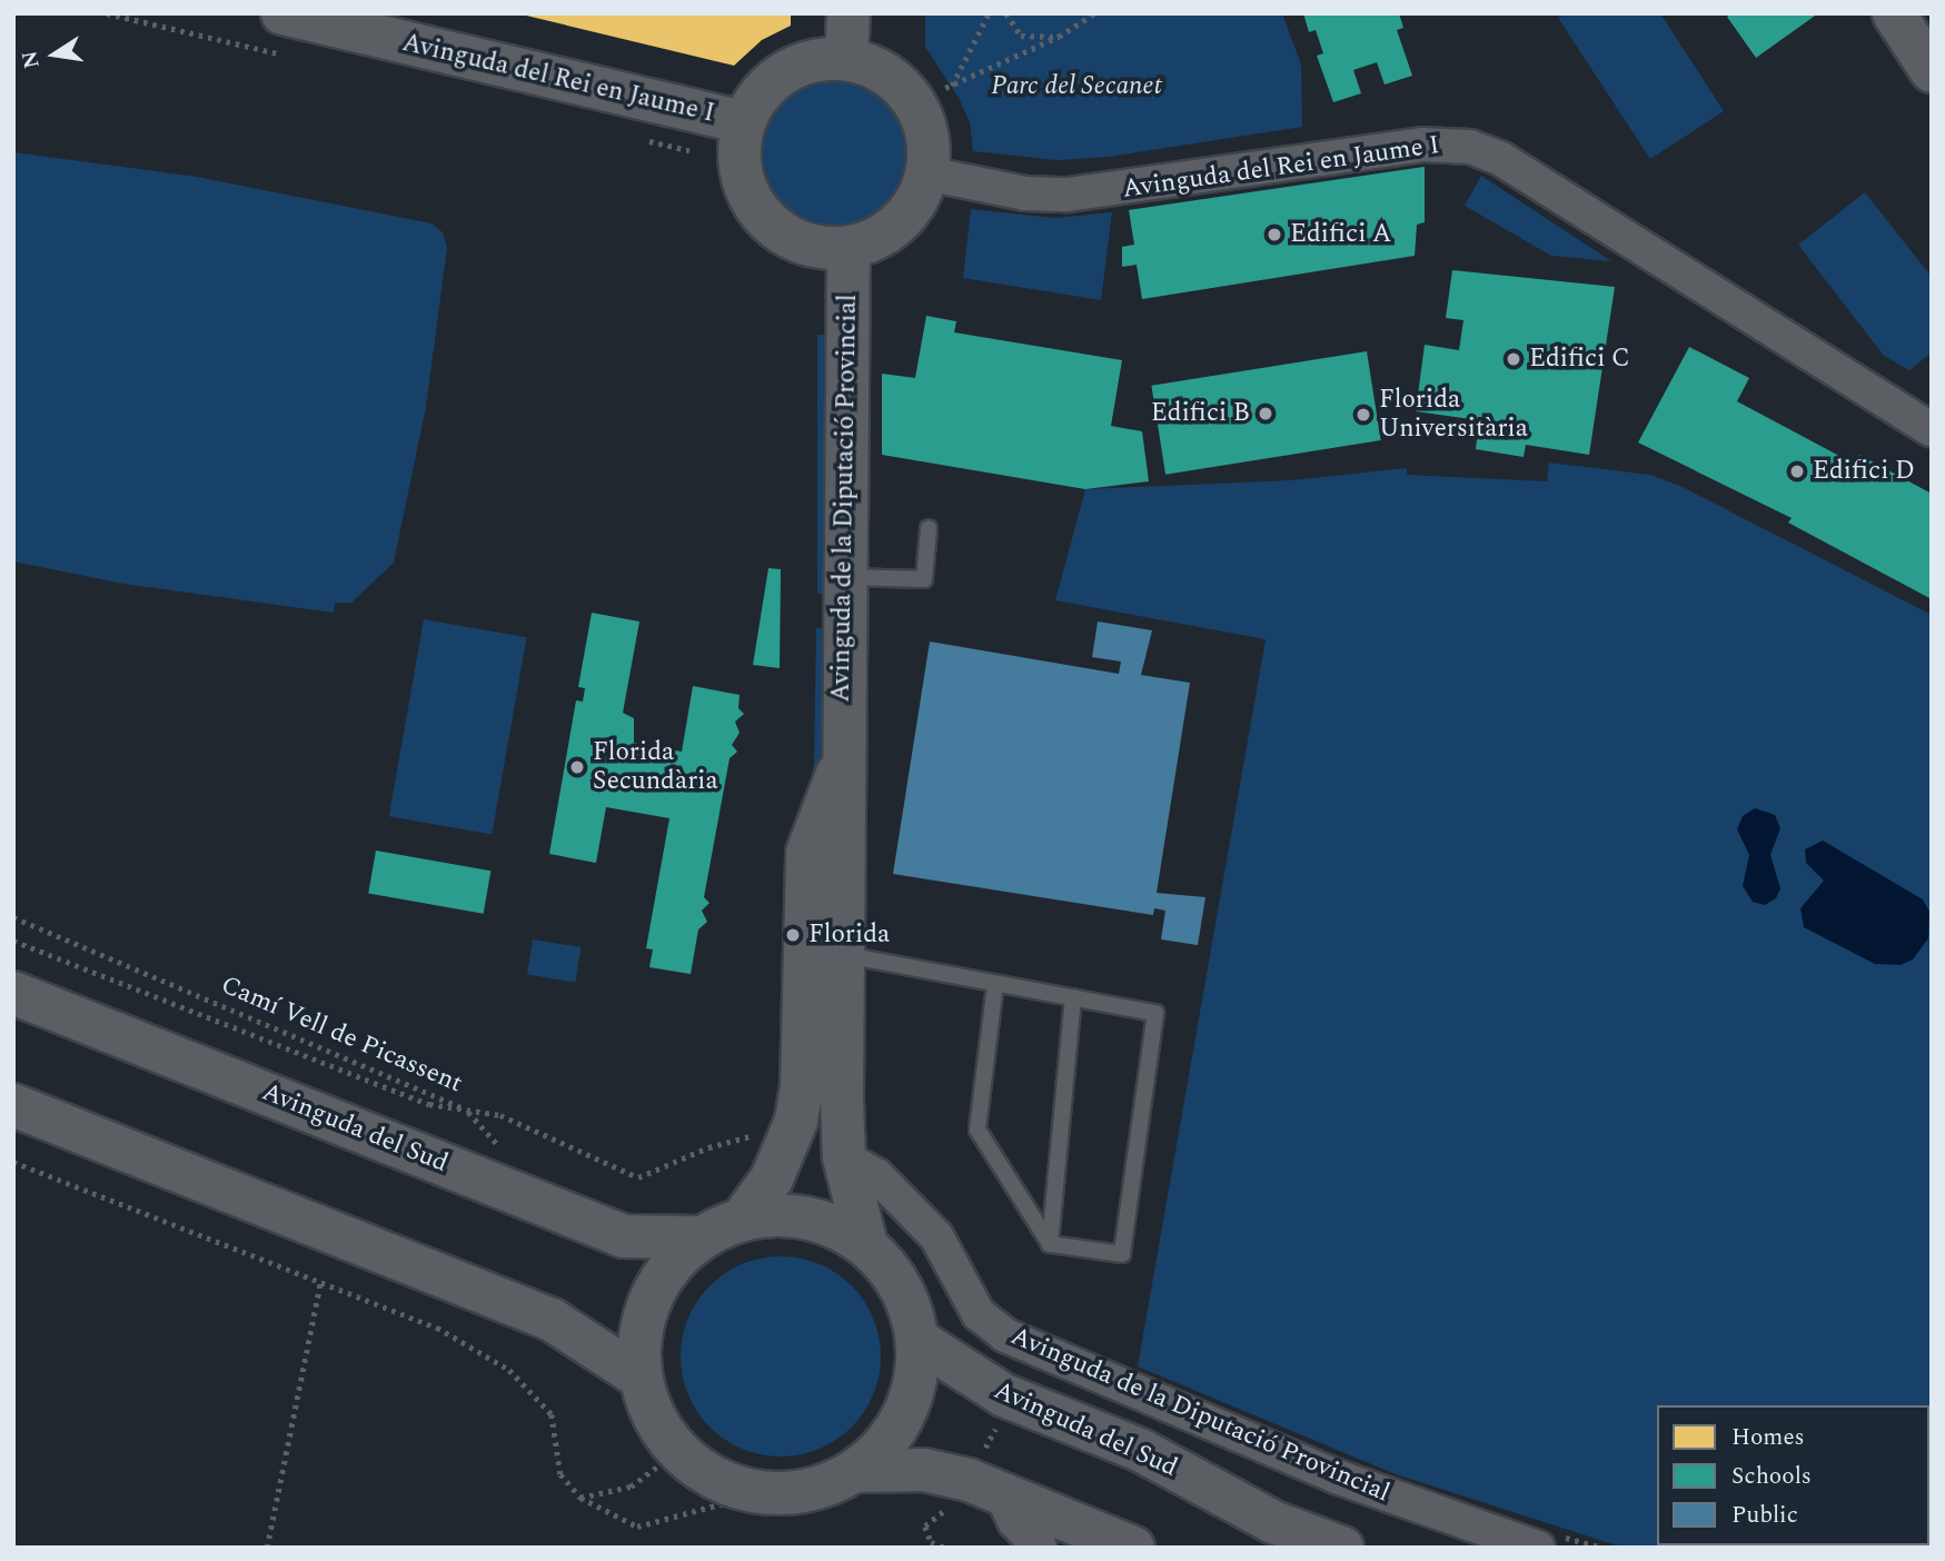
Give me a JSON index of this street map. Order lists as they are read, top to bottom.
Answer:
{
  "streets": {
    "main road": ["Avinguda del Rei en Jaume I", "Avinguda de la Diputació Provincial", "Avinguda del Sud"],
    "path": ["Camí Vell de Picassent"]
  },
  "crossings": [
    ["Avinguda del Rei en Jaume I", "Avinguda de la Diputació Provincial"],
    ["Avinguda de la Diputació Provincial", "Avinguda del Sud"]
  ],
  "parks": ["Parc del Secanet"],
  "places": [
    "Edifici A",
    "Edifici C",
    "Edifici B",
    "Florida Universitària",
    "Edifici D",
    "Florida Secundària",
    "Florida"
  ],
  "legend": ["Homes", "Schools", "Public"],
  "north": "left"
}
